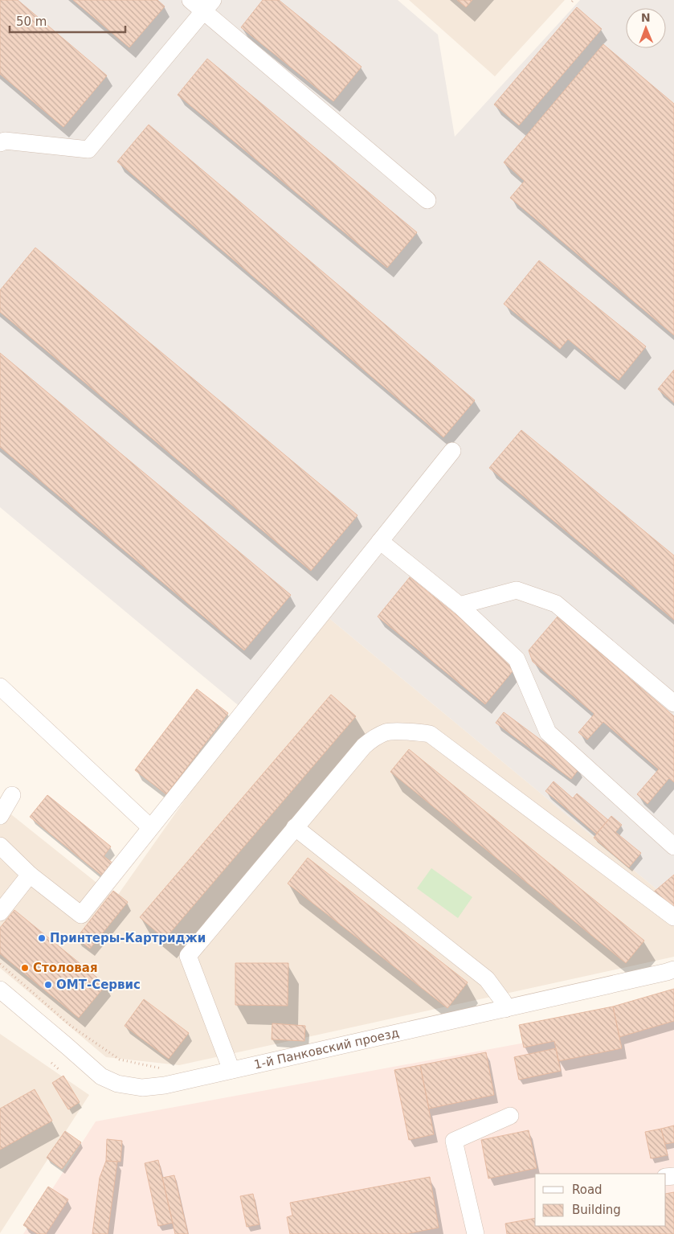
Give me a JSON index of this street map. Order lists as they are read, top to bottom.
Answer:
{
  "streets": {
    "street": ["1-й Панковский проезд"]
  },
  "places": ["Принтеры-Картриджи", "Столовая", "ОМТ-Сервис"],
  "legend": ["Road", "Building"],
  "scale_bar": "50 m",
  "north": "top"
}
